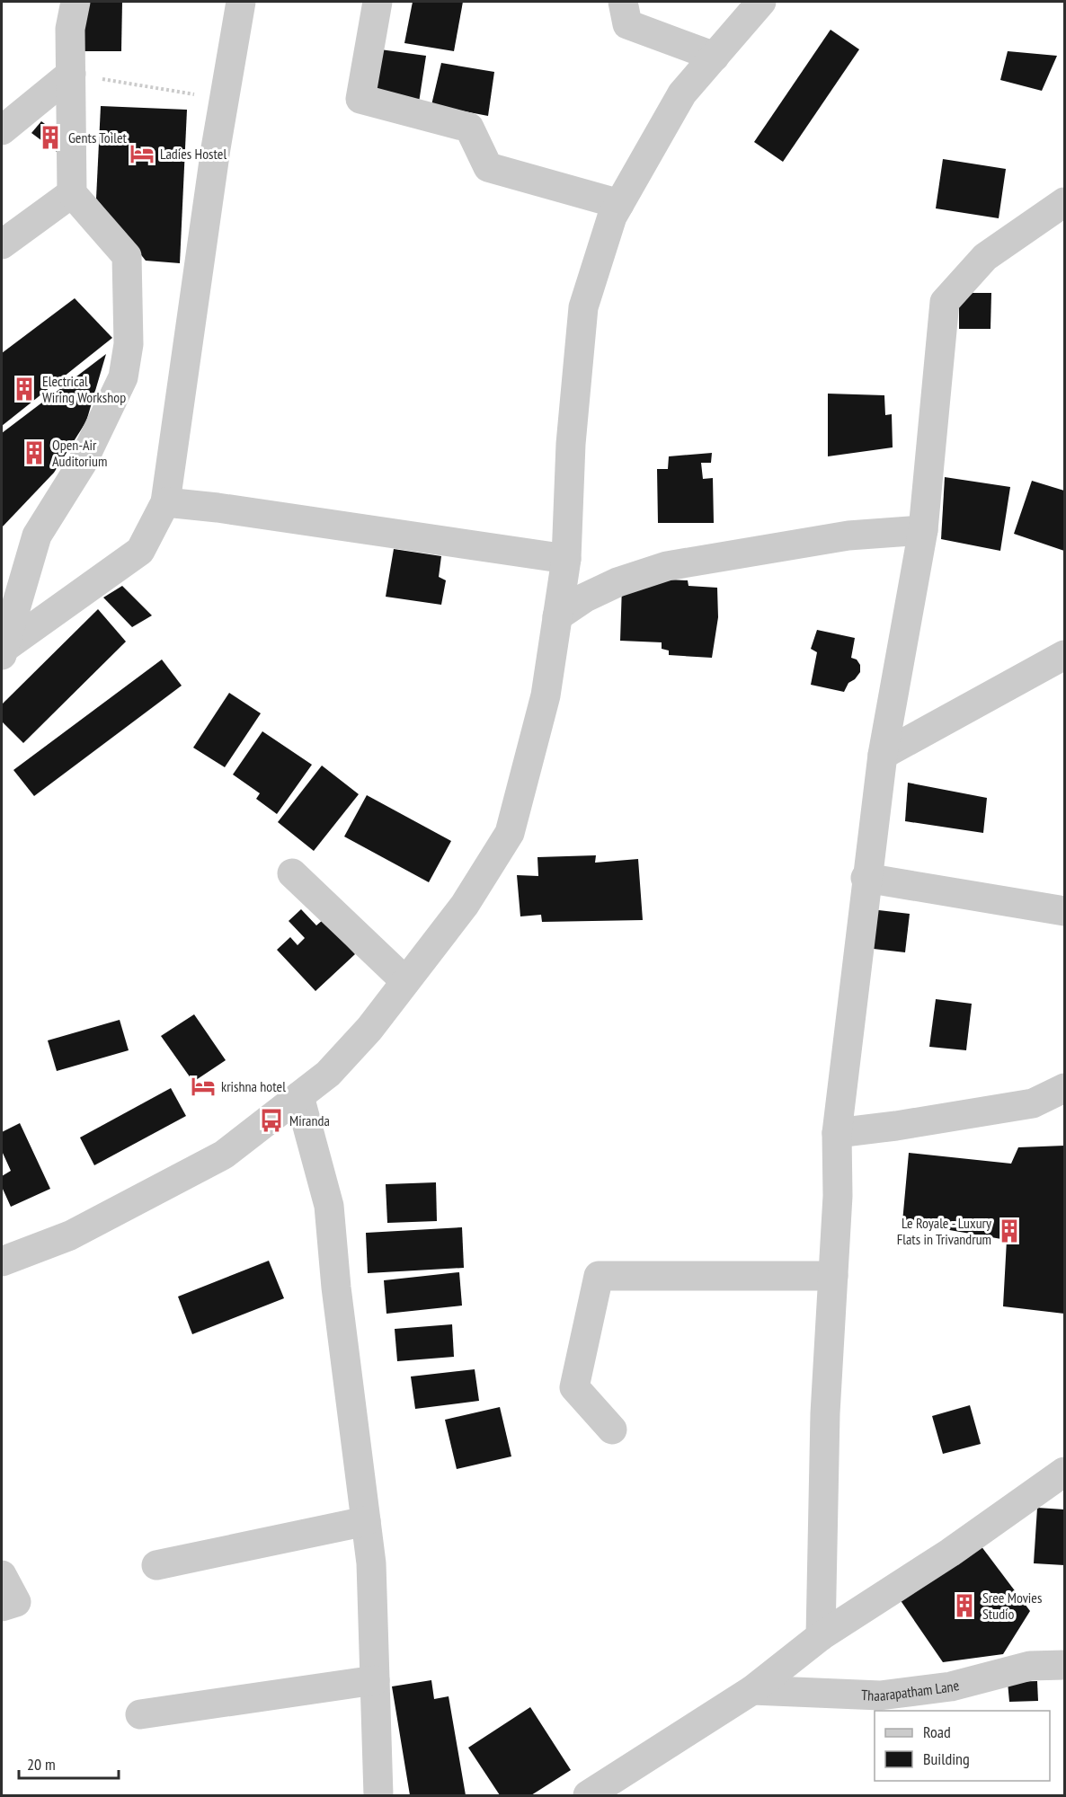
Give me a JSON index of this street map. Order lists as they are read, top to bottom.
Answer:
{
  "streets": {
    "street": ["Thaarapatham Lane"]
  },
  "places": {
    "building": [
      "Gents Toilet",
      "Electrical Wiring Workshop",
      "Open-Air Auditorium",
      "Le Royale - Luxury Flats in Trivandrum",
      "Sree Movies Studio"
    ],
    "hotel": ["Ladies Hostel", "krishna hotel"],
    "bus stop": ["Miranda"]
  },
  "legend": ["Road", "Building"],
  "scale_bar": "20 m"
}
